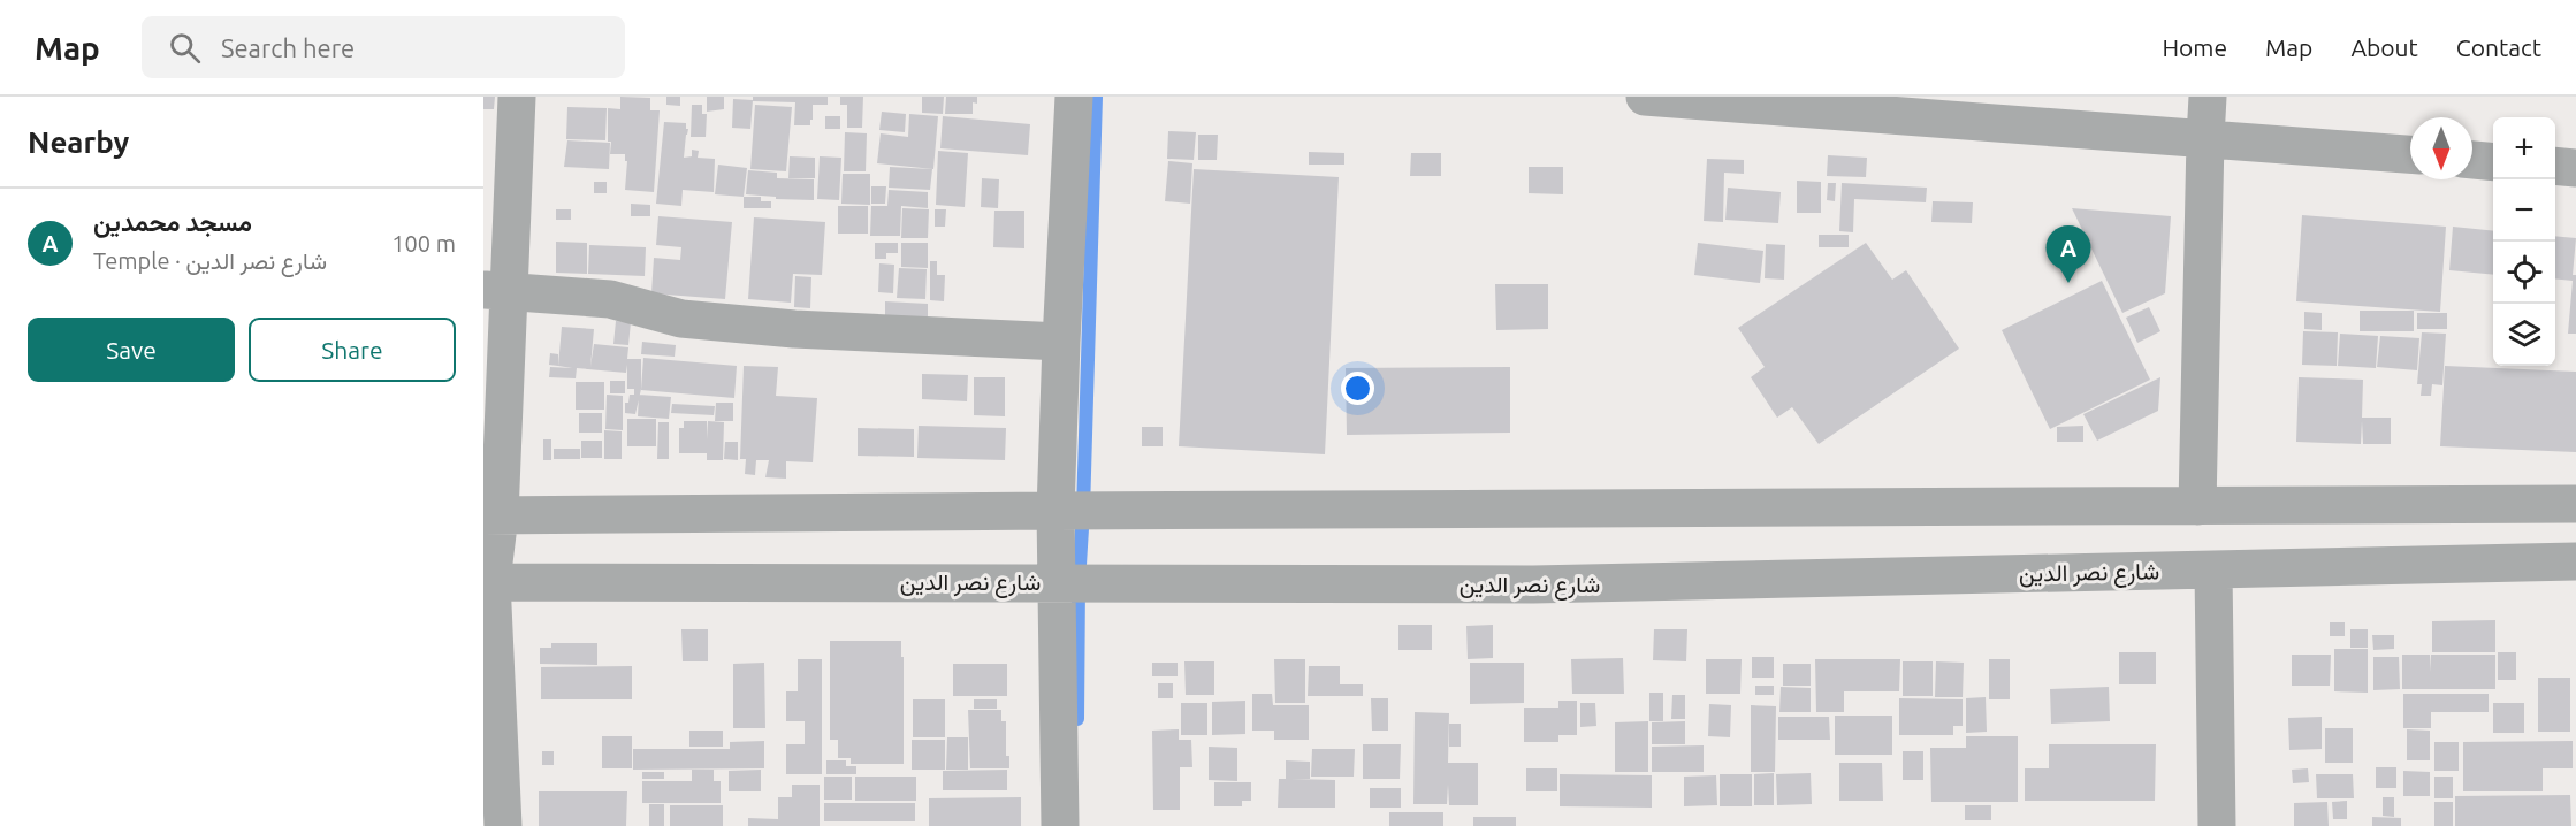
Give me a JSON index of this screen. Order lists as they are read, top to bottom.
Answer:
{
  "streets": {
    "street": ["شارع نصر الدين"]
  },
  "north": "bottom",
  "page": {
    "header": "Map",
    "search": "Search here",
    "nav": [
      "Home",
      "Map",
      "About",
      "Contact"
    ],
    "heading": "Nearby",
    "map_buttons": ["+", "−"],
    "list": [
      {
        "mark": "A",
        "name": "مسجد محمدين",
        "note": "Temple · شارع نصر الدين",
        "value": "100 m"
      }
    ],
    "pins": "A",
    "buttons": ["Save", "Share"]
  }
}
